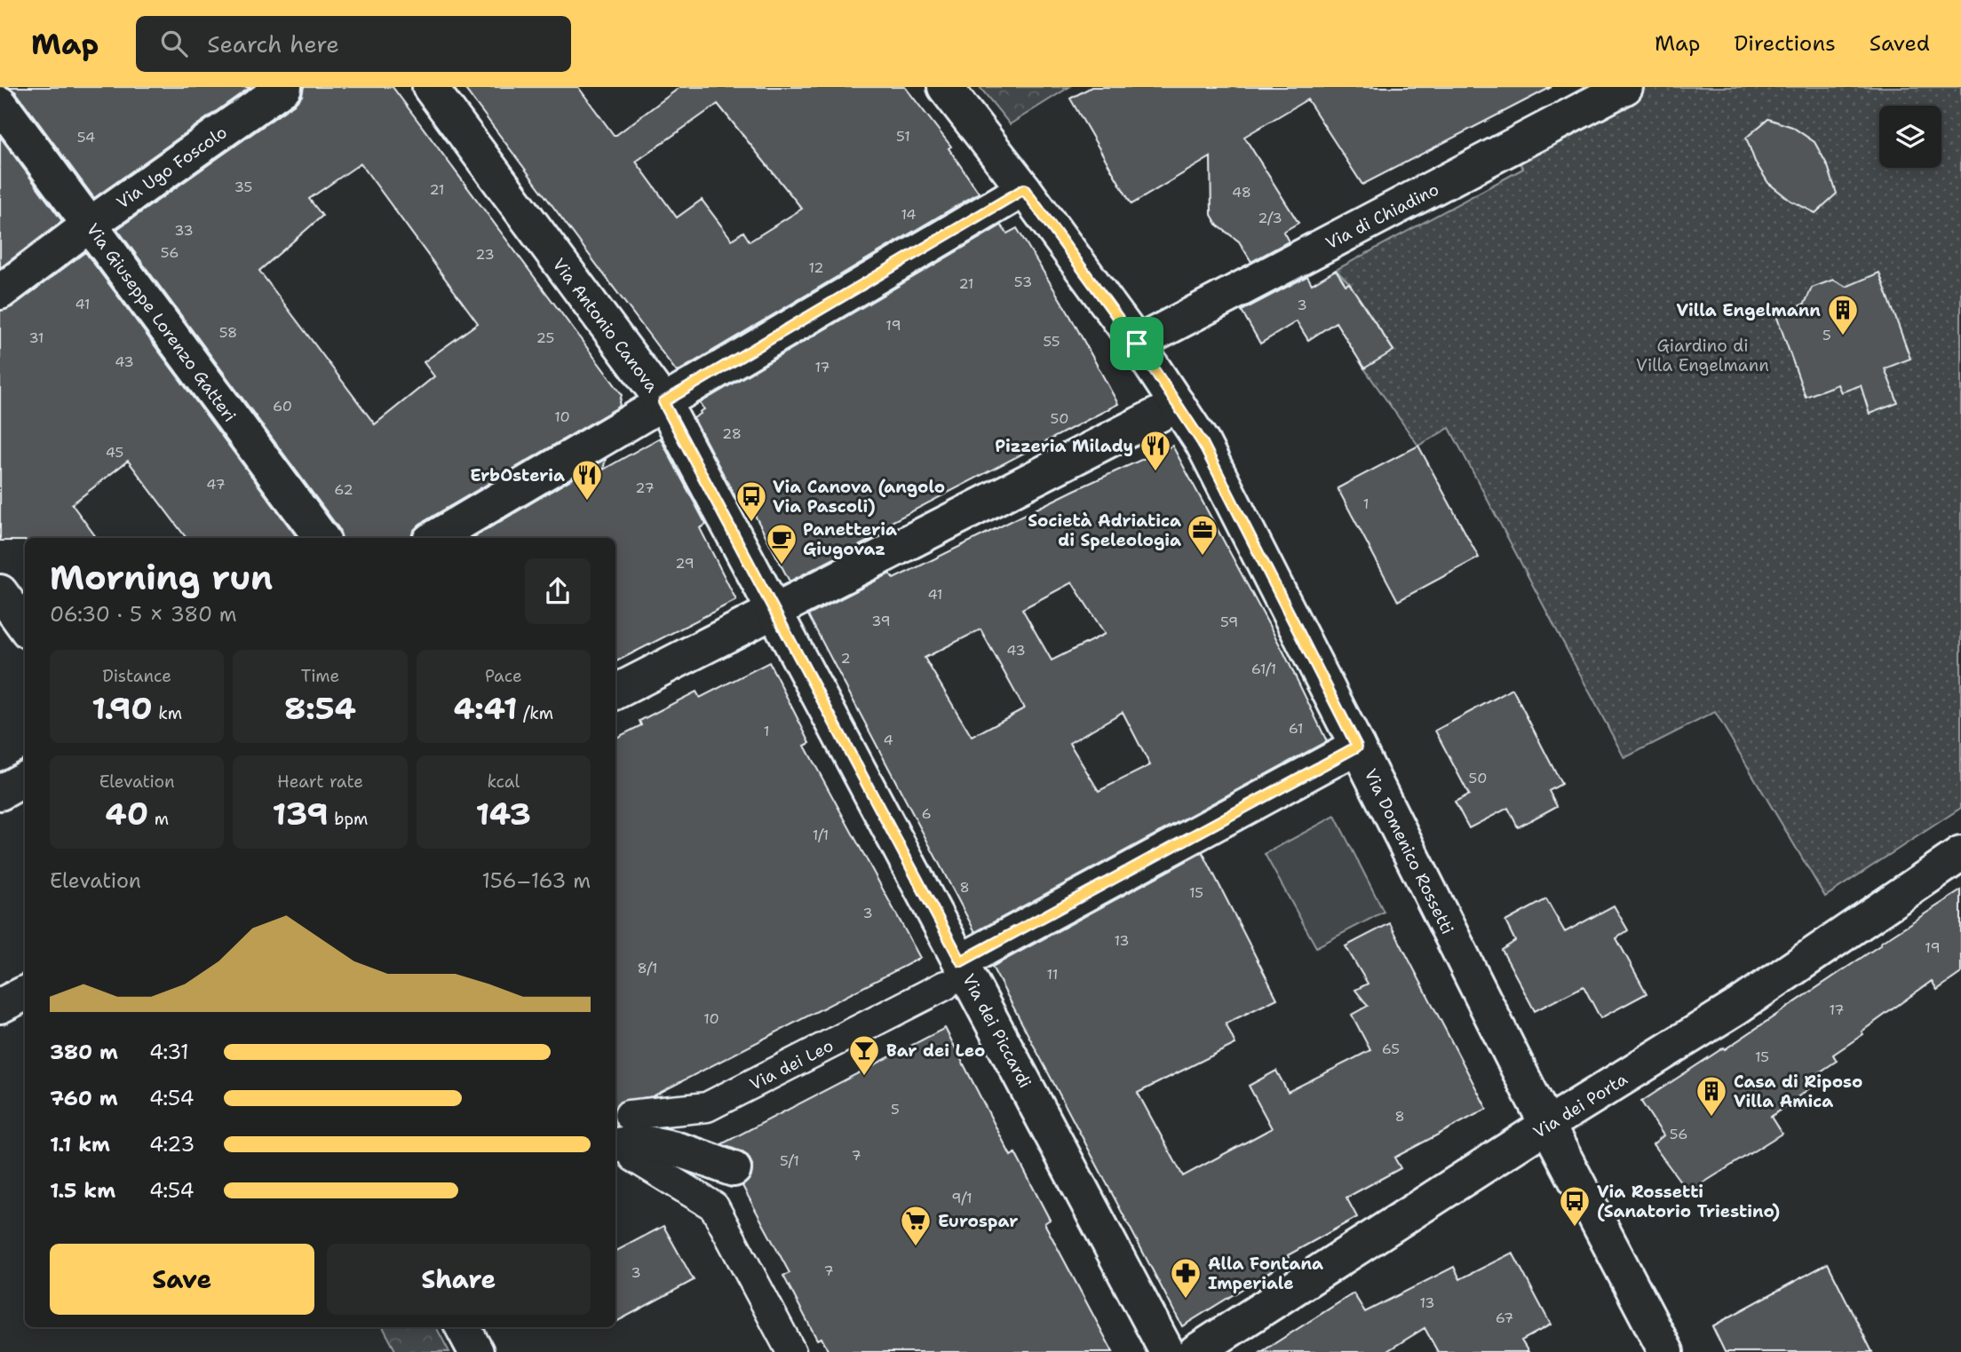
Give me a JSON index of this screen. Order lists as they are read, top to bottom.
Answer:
{
  "streets": {
    "street": [
      "Via Ugo Foscolo",
      "Via di Chiadino",
      "Via Giuseppe Lorenzo Gatteri",
      "Via Antonio Canova",
      "Via Domenico Rossetti",
      "Via dei Piccardi",
      "Via dei Leo",
      "Via dei Porta"
    ]
  },
  "crossings": [
    ["Via Ugo Foscolo", "Via Giuseppe Lorenzo Gatteri"],
    ["Via di Chiadino", "Via Domenico Rossetti"],
    ["Via Antonio Canova", "Via dei Piccardi"],
    ["Via Domenico Rossetti", "Via dei Leo"],
    ["Via Domenico Rossetti", "Via dei Porta"],
    ["Via dei Piccardi", "Via dei Leo"]
  ],
  "parks": ["Giardino di Villa Engelmann"],
  "places": {
    "building": ["Villa Engelmann", "Casa di Riposo Villa Amica"],
    "restaurant": ["Pizzeria Milady", "ErbOsteria"],
    "bus stop": ["Via Canova (angolo Via Pascoli)", "Via Rossetti (Sanatorio Triestino)"],
    "office": ["Società Adriatica di Speleologia"],
    "cafe": ["Panetteria Giugovaz"],
    "bar": ["Bar dei Leo"],
    "supermarket": ["Eurospar"],
    "pharmacy": ["Alla Fontana Imperiale"]
  },
  "house_numbers": [
    "51",
    "54",
    "35",
    "21",
    "48",
    "14",
    "2/3",
    "33",
    "56",
    "23",
    "12",
    "53",
    "21",
    "41",
    "3",
    "19",
    "58",
    "5",
    "31",
    "25",
    "55",
    "43",
    "17",
    "60",
    "10",
    "50",
    "28",
    "45",
    "47",
    "27",
    "62",
    "1",
    "29",
    "41",
    "39",
    "59",
    "43",
    "2",
    "61/1",
    "61",
    "1",
    "4",
    "50",
    "6",
    "1/1",
    "8",
    "15",
    "3",
    "13",
    "19",
    "8/1",
    "11",
    "17",
    "10",
    "65",
    "15",
    "5",
    "8",
    "56",
    "7",
    "5/1",
    "9/1",
    "7",
    "3",
    "13",
    "67"
  ],
  "page": {
    "header": "Map",
    "search": "Search here",
    "nav": ["Map", "Directions", "Saved"],
    "heading": ["Morning run", "06:30 · 5 × 380 m"],
    "stats": [
      ["Distance", "1.90 km"],
      ["Time", "8:54"],
      ["Pace", "4:41 /km"],
      ["Elevation", "40 m"],
      ["Heart rate", "139 bpm"],
      ["kcal", "143"]
    ],
    "chart": ["Elevation", "156–163 m"],
    "list": [
      {
        "name": "380 m",
        "note": "4:31"
      },
      {
        "name": "760 m",
        "note": "4:54"
      },
      {
        "name": "1.1 km",
        "note": "4:23"
      },
      {
        "name": "1.5 km",
        "note": "4:54"
      }
    ],
    "buttons": ["Save", "Share"]
  }
}
